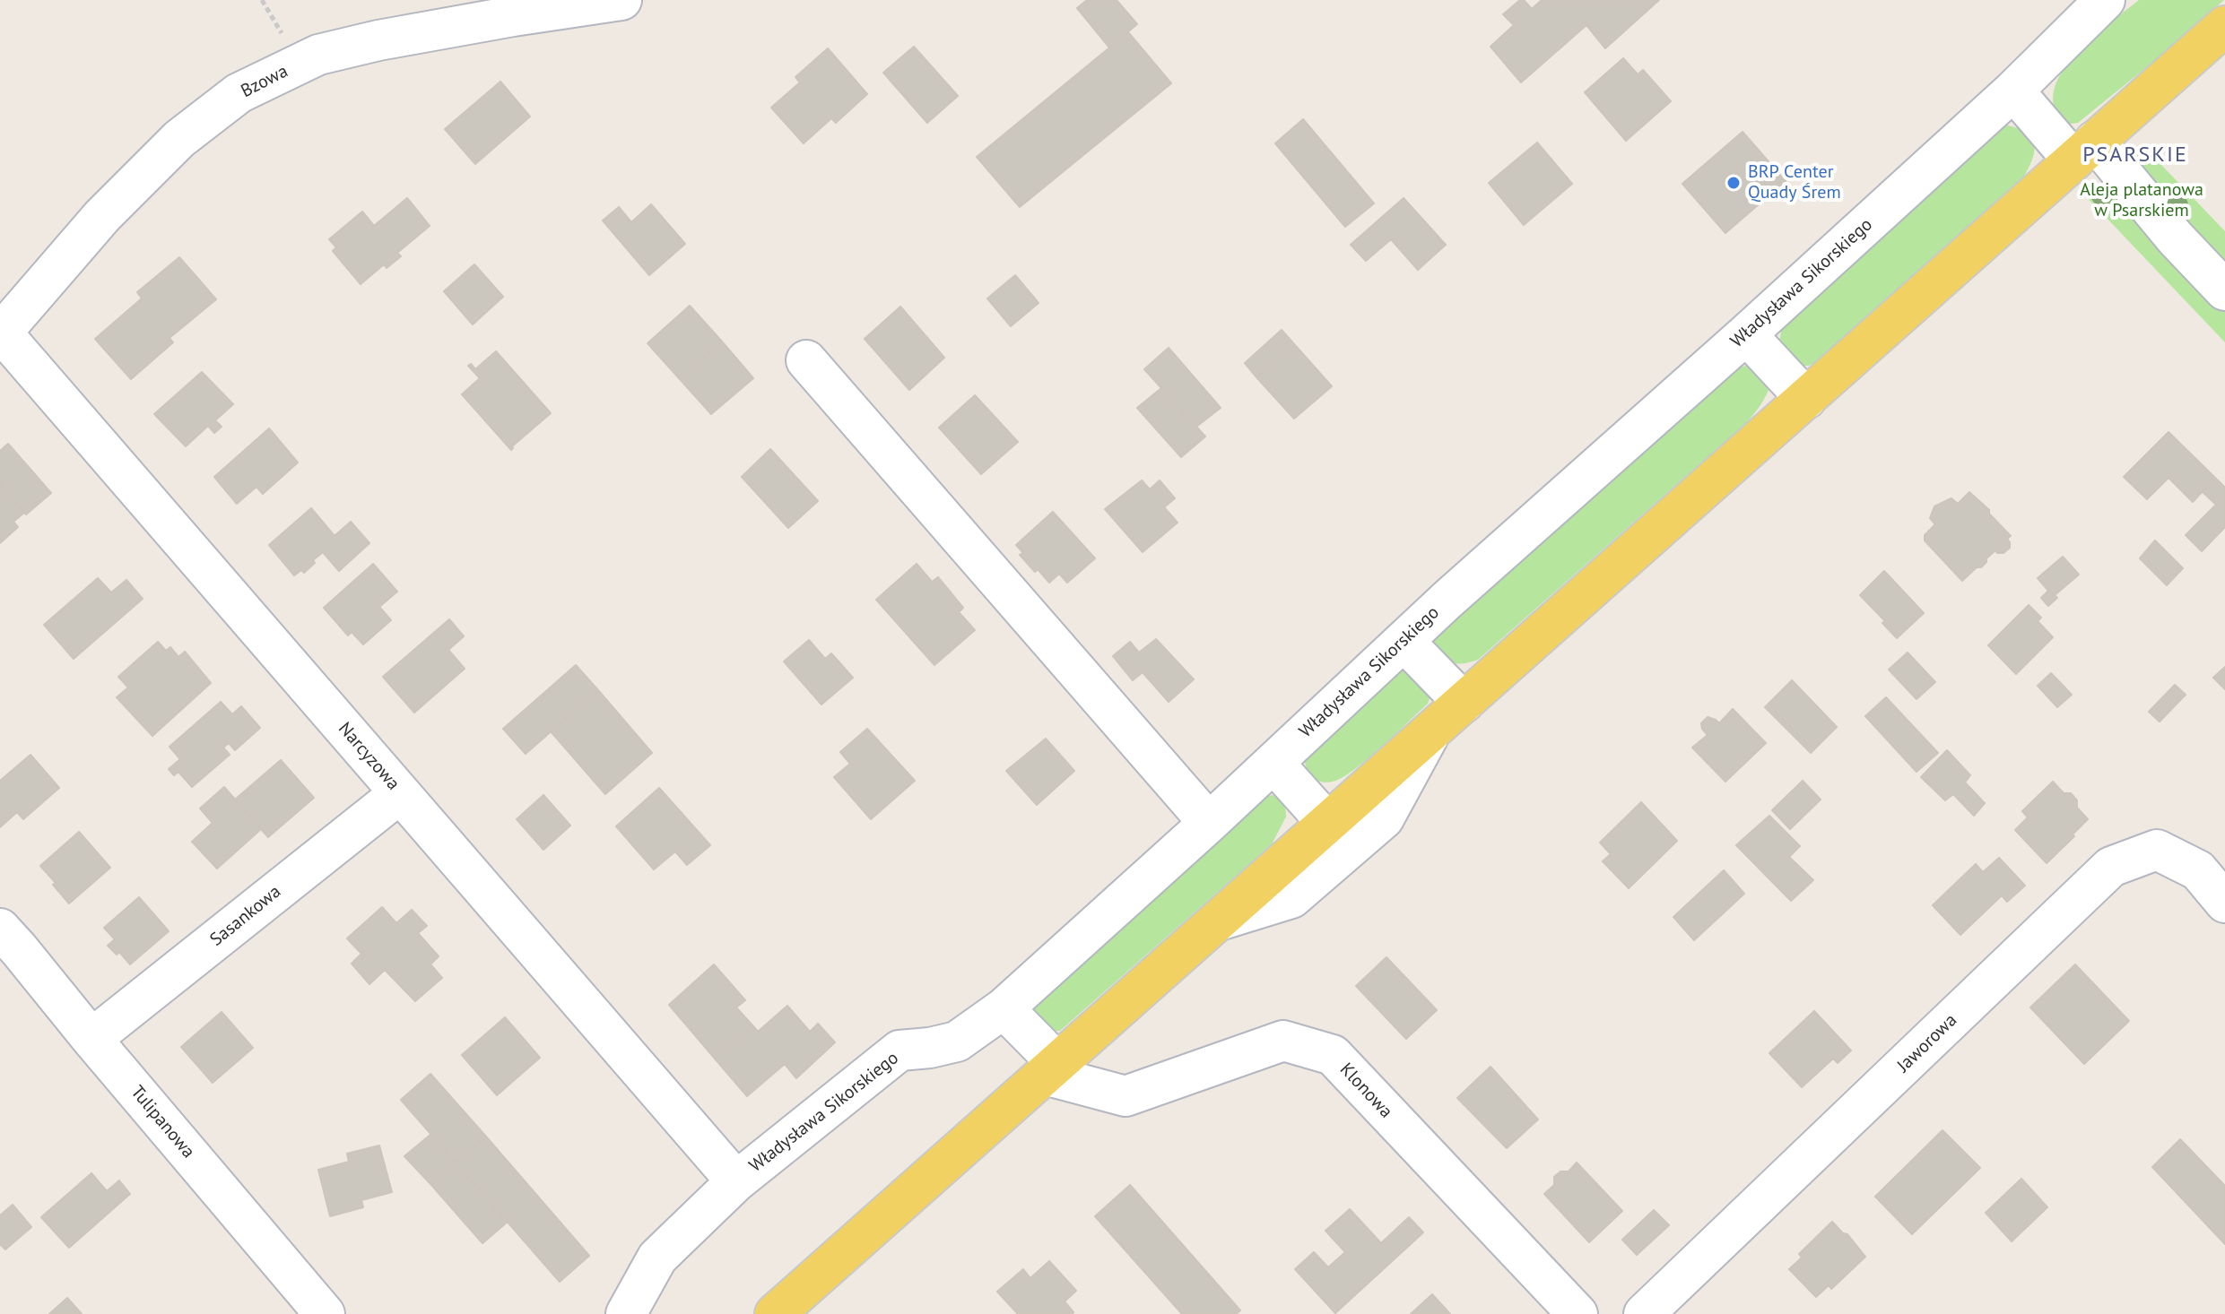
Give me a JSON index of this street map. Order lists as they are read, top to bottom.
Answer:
{
  "streets": {
    "street": [
      "Bzowa",
      "Władysława Sikorskiego",
      "Narcyzowa",
      "Sasankowa",
      "Jaworowa",
      "Klonowa",
      "Tulipanowa"
    ]
  },
  "crossings": [
    ["Bzowa", "Narcyzowa"],
    ["Władysława Sikorskiego", "Narcyzowa"],
    ["Narcyzowa", "Sasankowa"],
    ["Sasankowa", "Tulipanowa"]
  ],
  "districts": ["PSARSKIE"],
  "parks": ["Aleja platanowa w Psarskiem"],
  "places": ["BRP Center Quady Śrem"]
}
